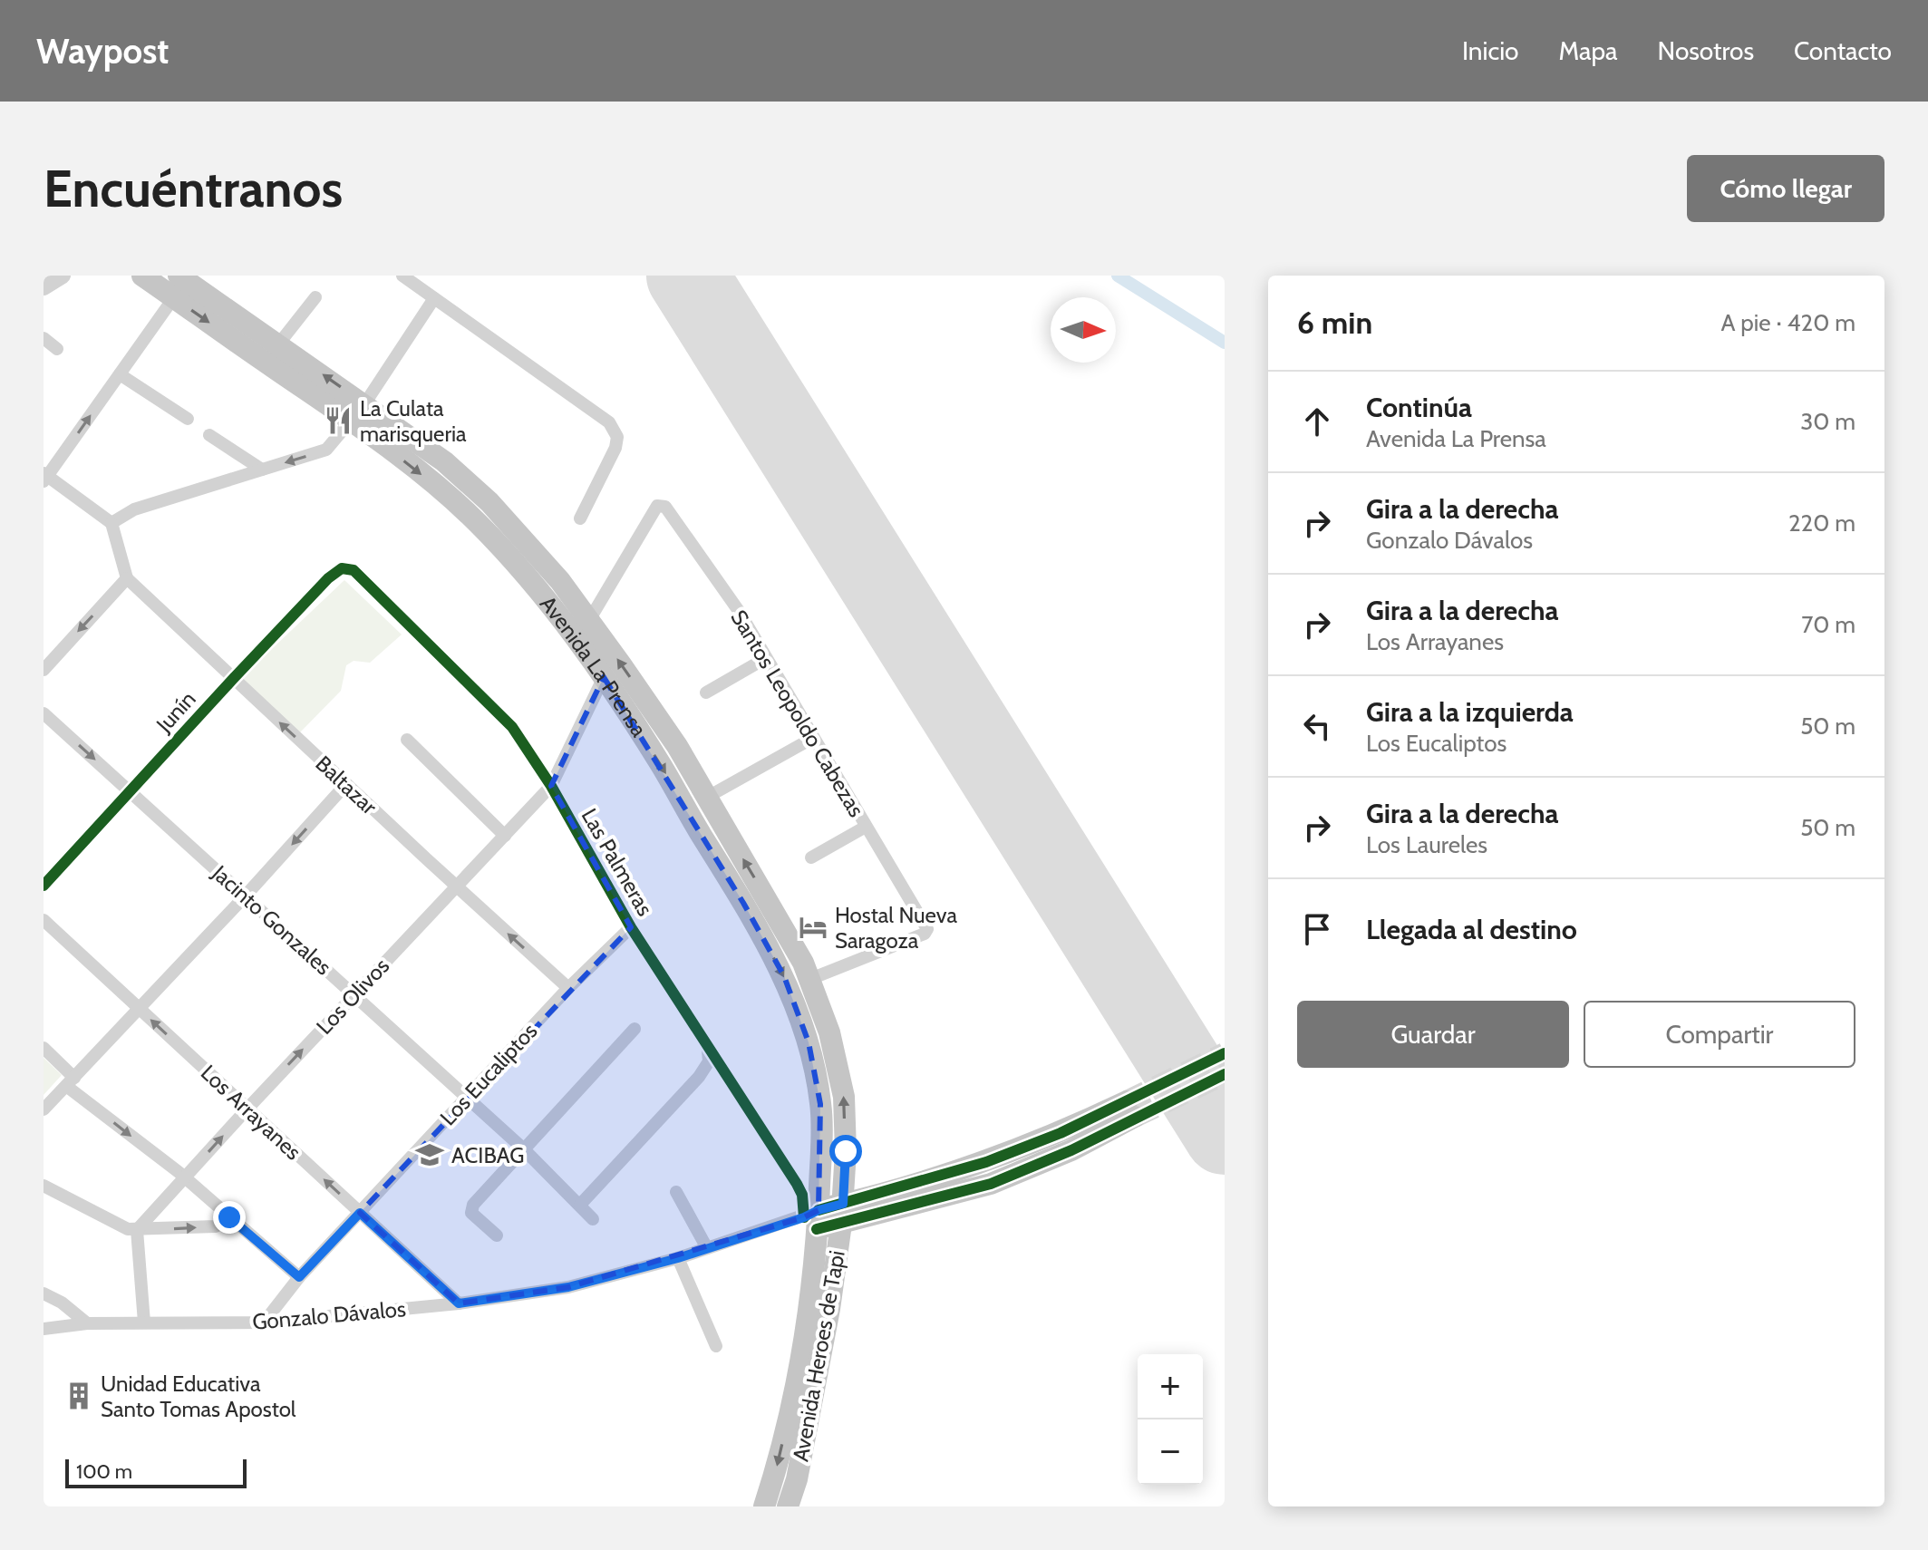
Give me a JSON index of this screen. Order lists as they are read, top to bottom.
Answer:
{
  "streets": {
    "main road": ["Avenida La Prensa", "Avenida Heroes de Tapi"],
    "street": [
      "Junín",
      "Santos Leopoldo Cabezas",
      "Baltazar",
      "Las Palmeras",
      "Jacinto Gonzales",
      "Los Olivos",
      "Los Eucaliptos",
      "Los Arrayanes",
      "Gonzalo Dávalos"
    ]
  },
  "crossings": [
    ["Avenida La Prensa", "Santos Leopoldo Cabezas"],
    ["Avenida La Prensa", "Las Palmeras"],
    ["Avenida La Prensa", "Los Olivos"],
    ["Avenida La Prensa", "Gonzalo Dávalos"],
    ["Avenida La Prensa", "Avenida Heroes de Tapi"],
    ["Junín", "Baltazar"],
    ["Junín", "Las Palmeras"],
    ["Junín", "Jacinto Gonzales"],
    ["Baltazar", "Los Olivos"],
    ["Baltazar", "Los Eucaliptos"],
    ["Las Palmeras", "Los Olivos"],
    ["Las Palmeras", "Los Eucaliptos"],
    ["Las Palmeras", "Gonzalo Dávalos"],
    ["Las Palmeras", "Avenida Heroes de Tapi"],
    ["Jacinto Gonzales", "Los Olivos"],
    ["Jacinto Gonzales", "Los Eucaliptos"],
    ["Los Olivos", "Los Arrayanes"],
    ["Los Eucaliptos", "Los Arrayanes"],
    ["Los Eucaliptos", "Gonzalo Dávalos"],
    ["Los Arrayanes", "Gonzalo Dávalos"],
    ["Gonzalo Dávalos", "Avenida Heroes de Tapi"]
  ],
  "one_way": ["Baltazar"],
  "places": {
    "restaurant": ["La Culata marisqueria"],
    "hotel": ["Hostal Nueva Saragoza"],
    "school or university": ["ACIBAG"],
    "building": ["Unidad Educativa Santo Tomas Apostol"]
  },
  "scale_bar": "100 m",
  "north": "right",
  "page": {
    "header": "Waypost",
    "nav": [
      "Inicio",
      "Mapa",
      "Nosotros",
      "Contacto"
    ],
    "buttons": [
      "Cómo llegar",
      ["Guardar", "Compartir"]
    ],
    "title": "Encuéntranos",
    "heading": ["6 min", "A pie · 420 m"],
    "list": [
      ["Continúa", "Avenida La Prensa", "30 m"],
      ["Gira a la derecha", "Gonzalo Dávalos", "220 m"],
      ["Gira a la derecha", "Los Arrayanes", "70 m"],
      ["Gira a la izquierda", "Los Eucaliptos", "50 m"],
      ["Gira a la derecha", "Los Laureles", "50 m"],
      "Llegada al destino"
    ],
    "map_buttons": ["+", "−"],
    "scale": "100 m"
  }
}
